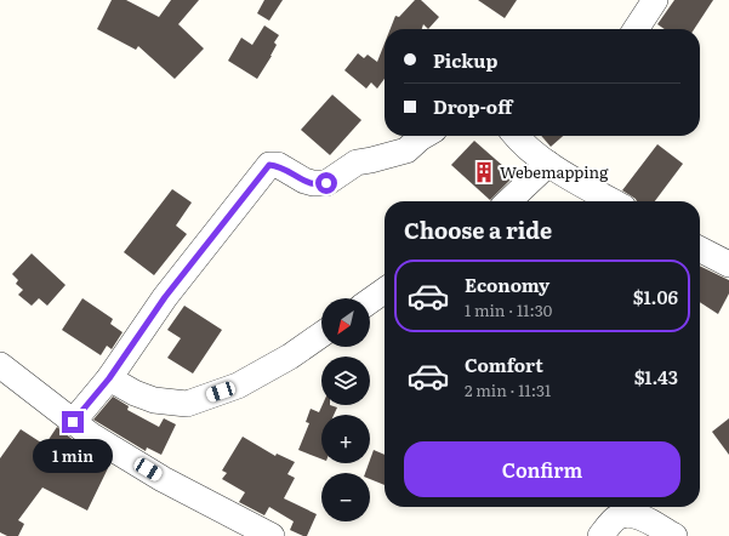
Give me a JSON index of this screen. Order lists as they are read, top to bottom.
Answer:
{
  "places": {
    "building": ["Webemapping"]
  },
  "north": "bottom left",
  "page": {
    "banner": ["Pickup", "Drop-off"],
    "heading": "Choose a ride",
    "list": [
      {
        "name": "Economy",
        "note": "1 min · 11:30",
        "value": "$1.06"
      },
      {
        "name": "Comfort",
        "note": "2 min · 11:31",
        "value": "$1.43"
      }
    ],
    "map_buttons": ["+", "−"],
    "buttons": "Confirm",
    "bubble": "1 min"
  }
}
